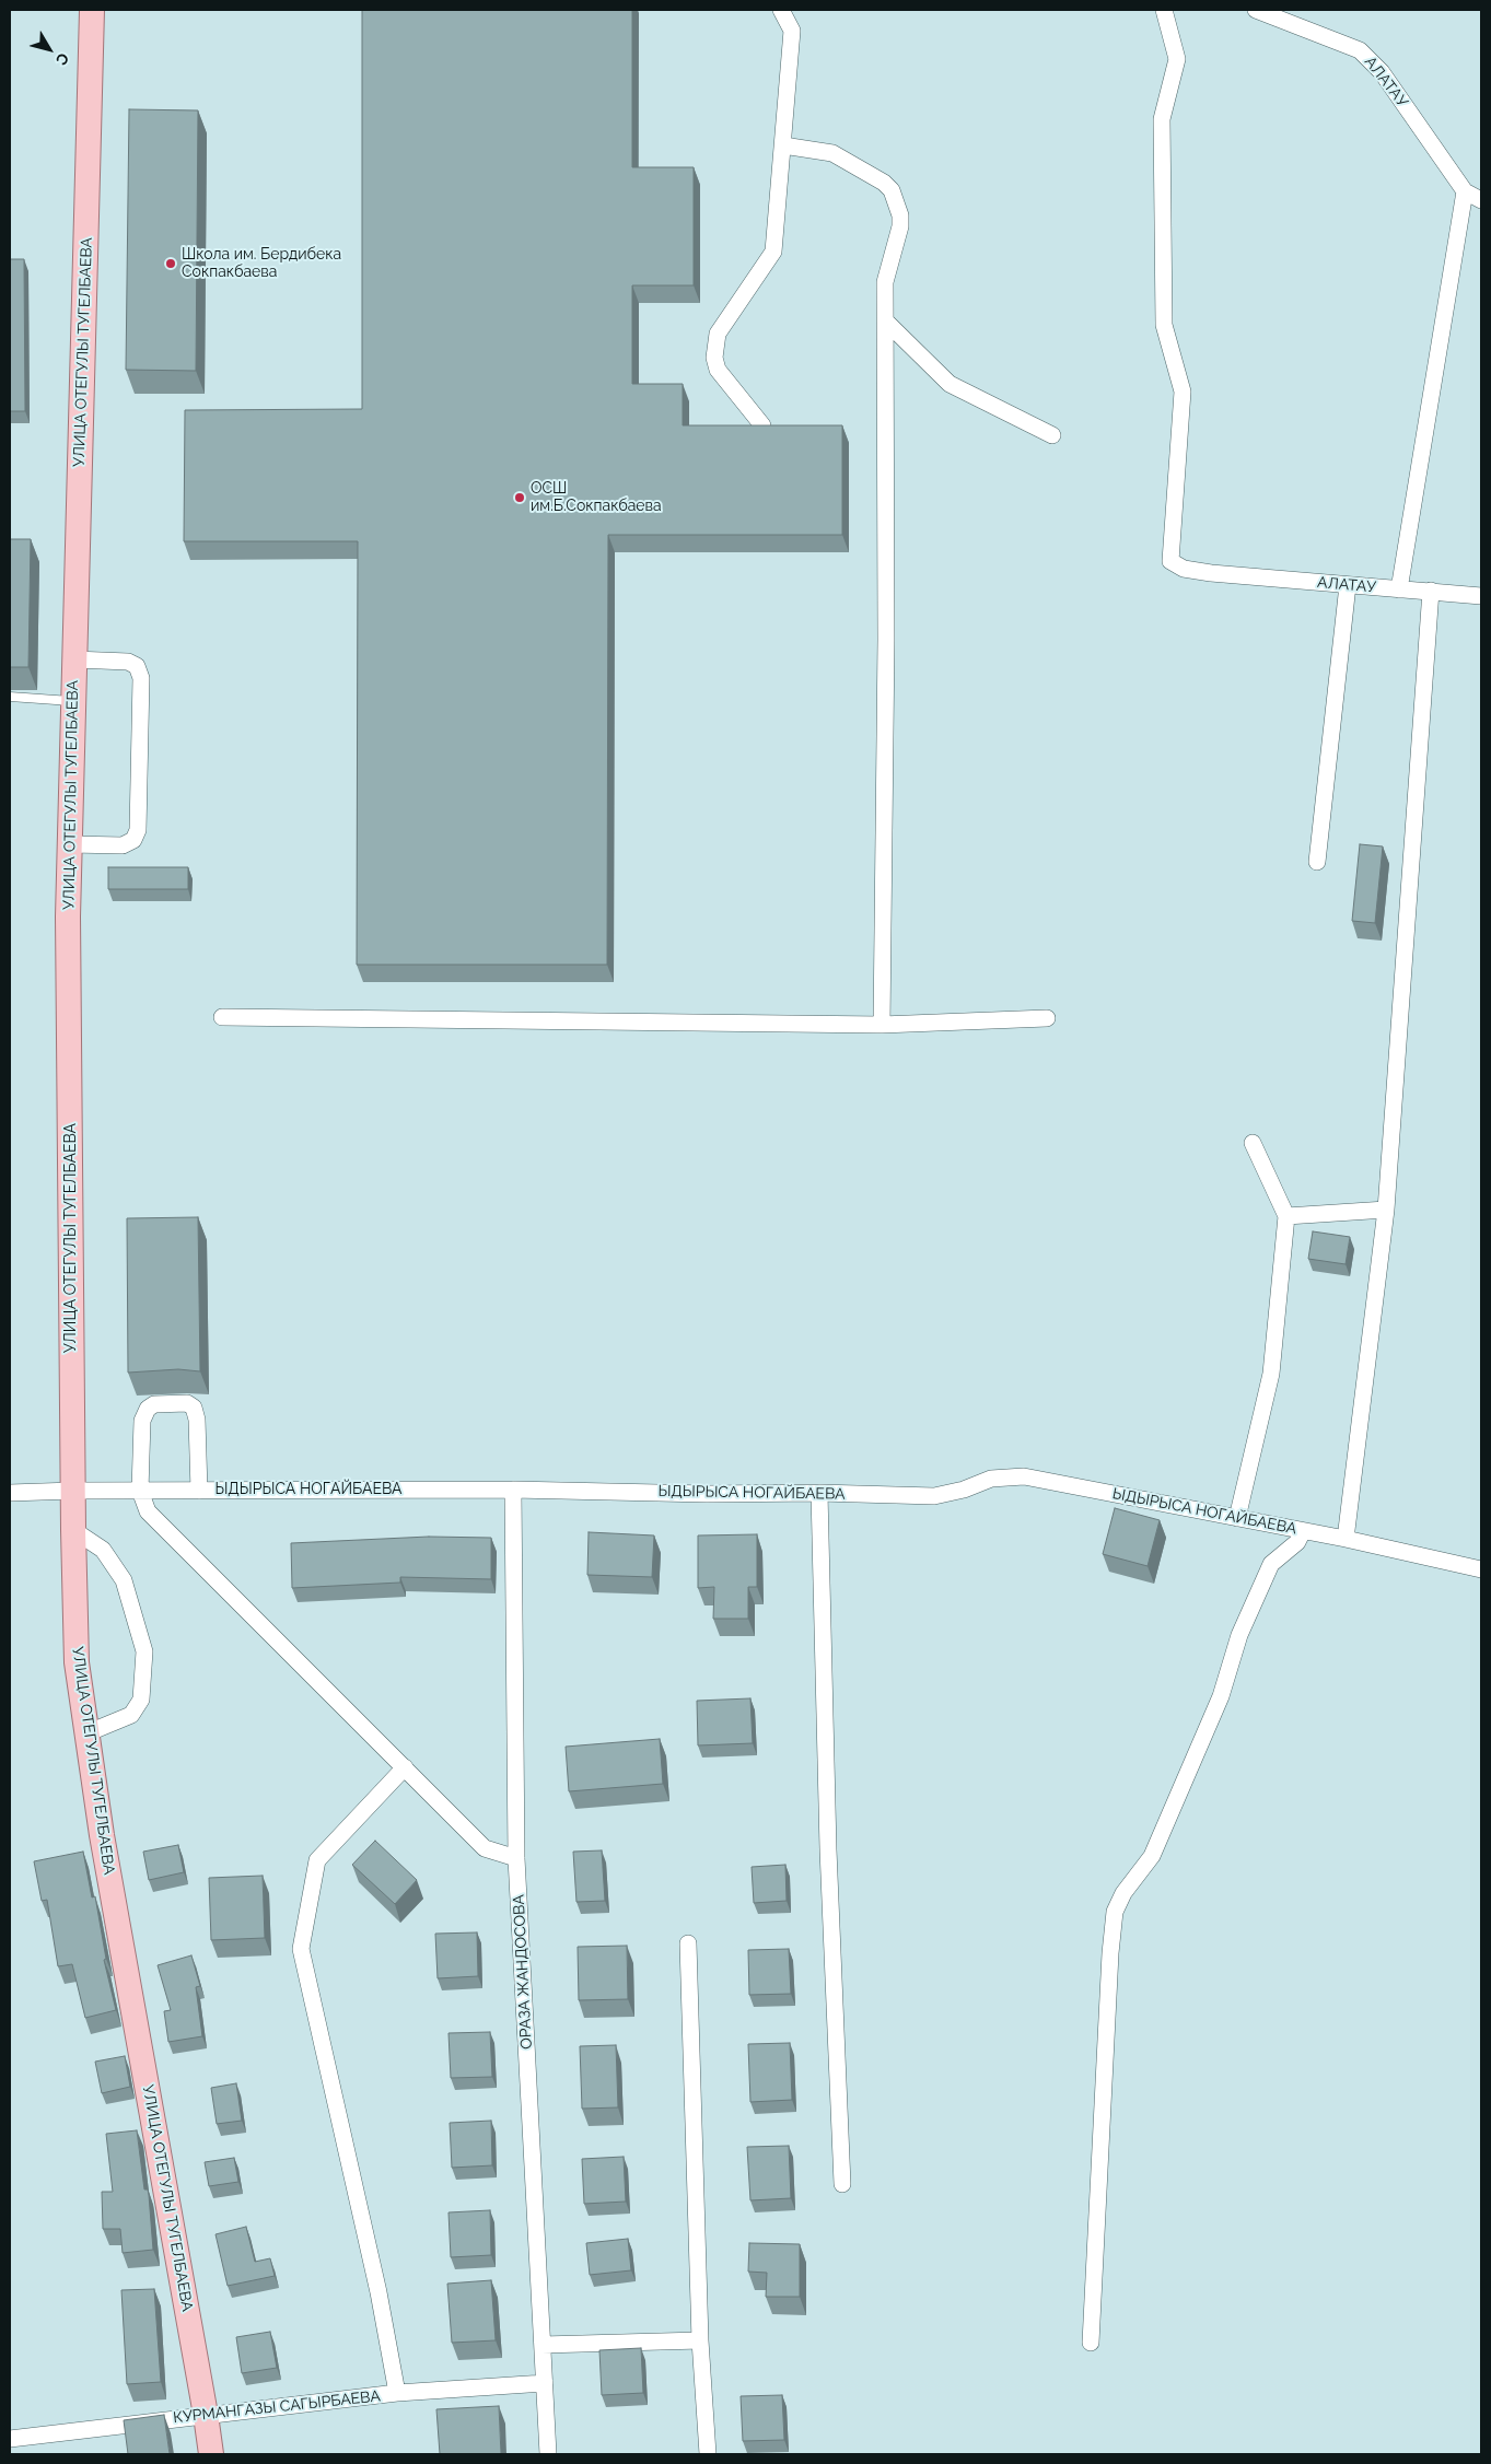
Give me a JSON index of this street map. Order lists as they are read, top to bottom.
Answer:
{
  "streets": {
    "main road": ["УЛИЦА ОТЕГУЛЫ ТУГЕЛБАЕВА"],
    "street": [
      "АЛАТАУ",
      "ЫДЫРЫСА НОГАЙБАЕВА",
      "ОРАЗА ЖАНДОСОВА",
      "КУРМАНГАЗЫ САГЫРБАЕВА"
    ]
  },
  "crossings": [
    ["УЛИЦА ОТЕГУЛЫ ТУГЕЛБАЕВА", "ЫДЫРЫСА НОГАЙБАЕВА"],
    ["УЛИЦА ОТЕГУЛЫ ТУГЕЛБАЕВА", "КУРМАНГАЗЫ САГЫРБАЕВА"],
    ["ЫДЫРЫСА НОГАЙБАЕВА", "ОРАЗА ЖАНДОСОВА"],
    ["ОРАЗА ЖАНДОСОВА", "КУРМАНГАЗЫ САГЫРБАЕВА"]
  ],
  "places": ["Школа им. Бердибека Сокпакбаева", "ОСШ им.Б.Сокпакбаева"],
  "north": "bottom right"
}
